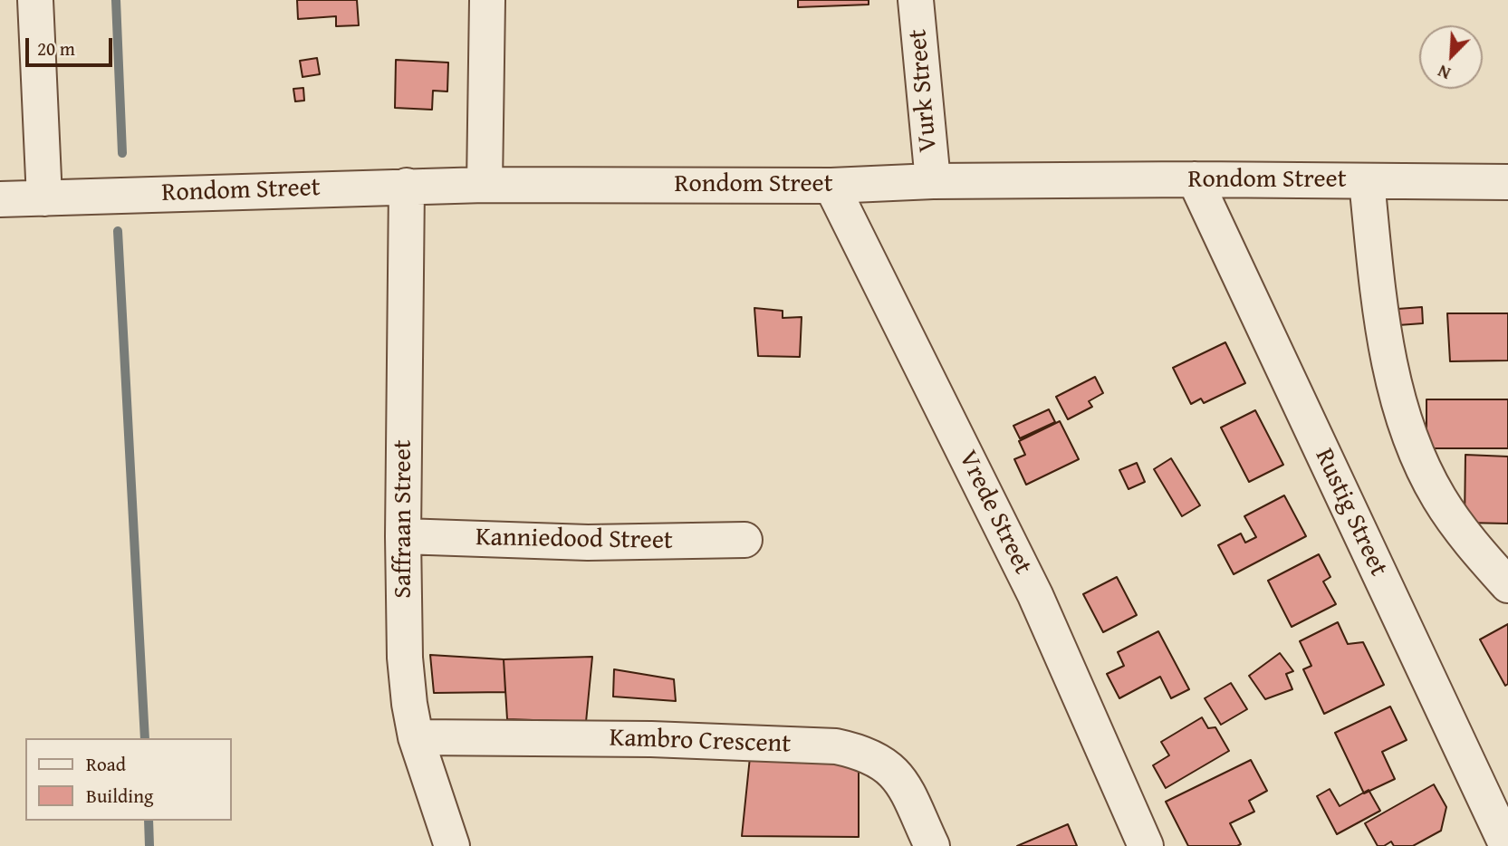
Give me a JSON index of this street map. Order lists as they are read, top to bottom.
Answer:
{
  "streets": {
    "street": [
      "Vurk Street",
      "Rondom Street",
      "Vrede Street",
      "Rustig Street",
      "Saffraan Street",
      "Kanniedood Street",
      "Kambro Crescent"
    ]
  },
  "crossings": [
    ["Vurk Street", "Rondom Street"],
    ["Rondom Street", "Vrede Street"],
    ["Rondom Street", "Rustig Street"],
    ["Rondom Street", "Saffraan Street"],
    ["Saffraan Street", "Kanniedood Street"],
    ["Saffraan Street", "Kambro Crescent"]
  ],
  "legend": ["Road", "Building"],
  "scale_bar": "20 m",
  "north": "bottom left"
}
